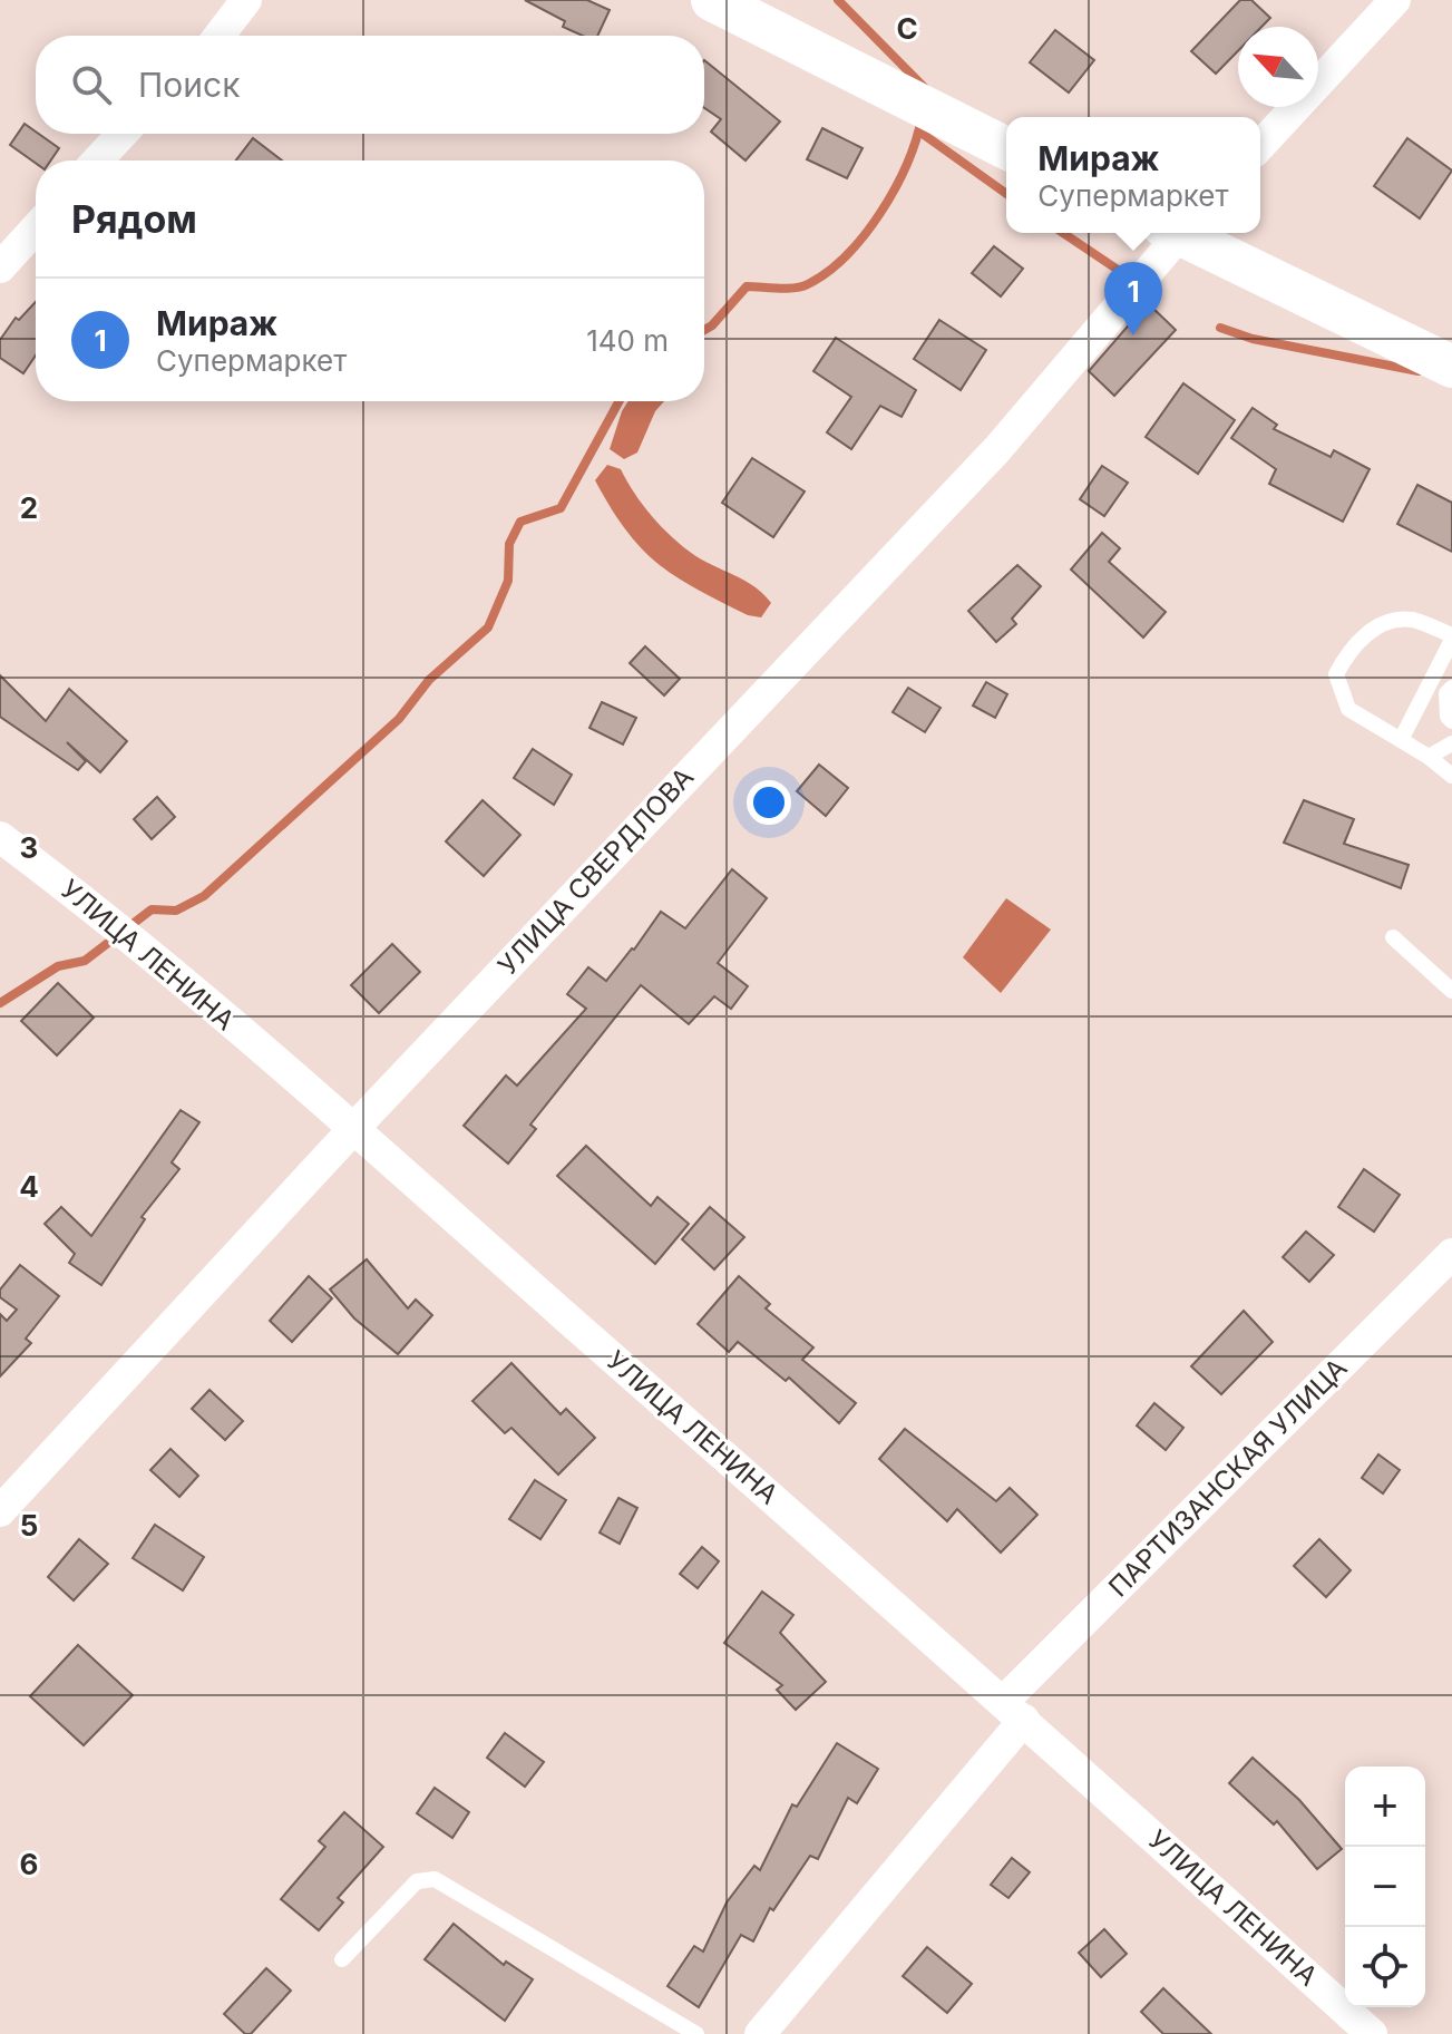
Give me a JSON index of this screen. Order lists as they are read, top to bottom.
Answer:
{
  "streets": {
    "street": ["УЛИЦА СВЕРДЛОВА", "УЛИЦА ЛЕНИНА", "ПАРТИЗАНСКАЯ УЛИЦА"]
  },
  "crossings": [
    ["УЛИЦА СВЕРДЛОВА", "УЛИЦА ЛЕНИНА"],
    ["УЛИЦА ЛЕНИНА", "ПАРТИЗАНСКАЯ УЛИЦА"]
  ],
  "north": "top left",
  "page": {
    "search": "Поиск",
    "popup": ["Мираж", "Супермаркет"],
    "heading": "Рядом",
    "pins": "1",
    "list": [
      {
        "mark": "1",
        "name": "Мираж",
        "note": "Супермаркет",
        "value": "140 m"
      }
    ],
    "map_buttons": ["+", "−"]
  },
  "grid": {
    "columns": ["C"],
    "rows": [
      "2",
      "3",
      "4",
      "5",
      "6"
    ]
  }
}
